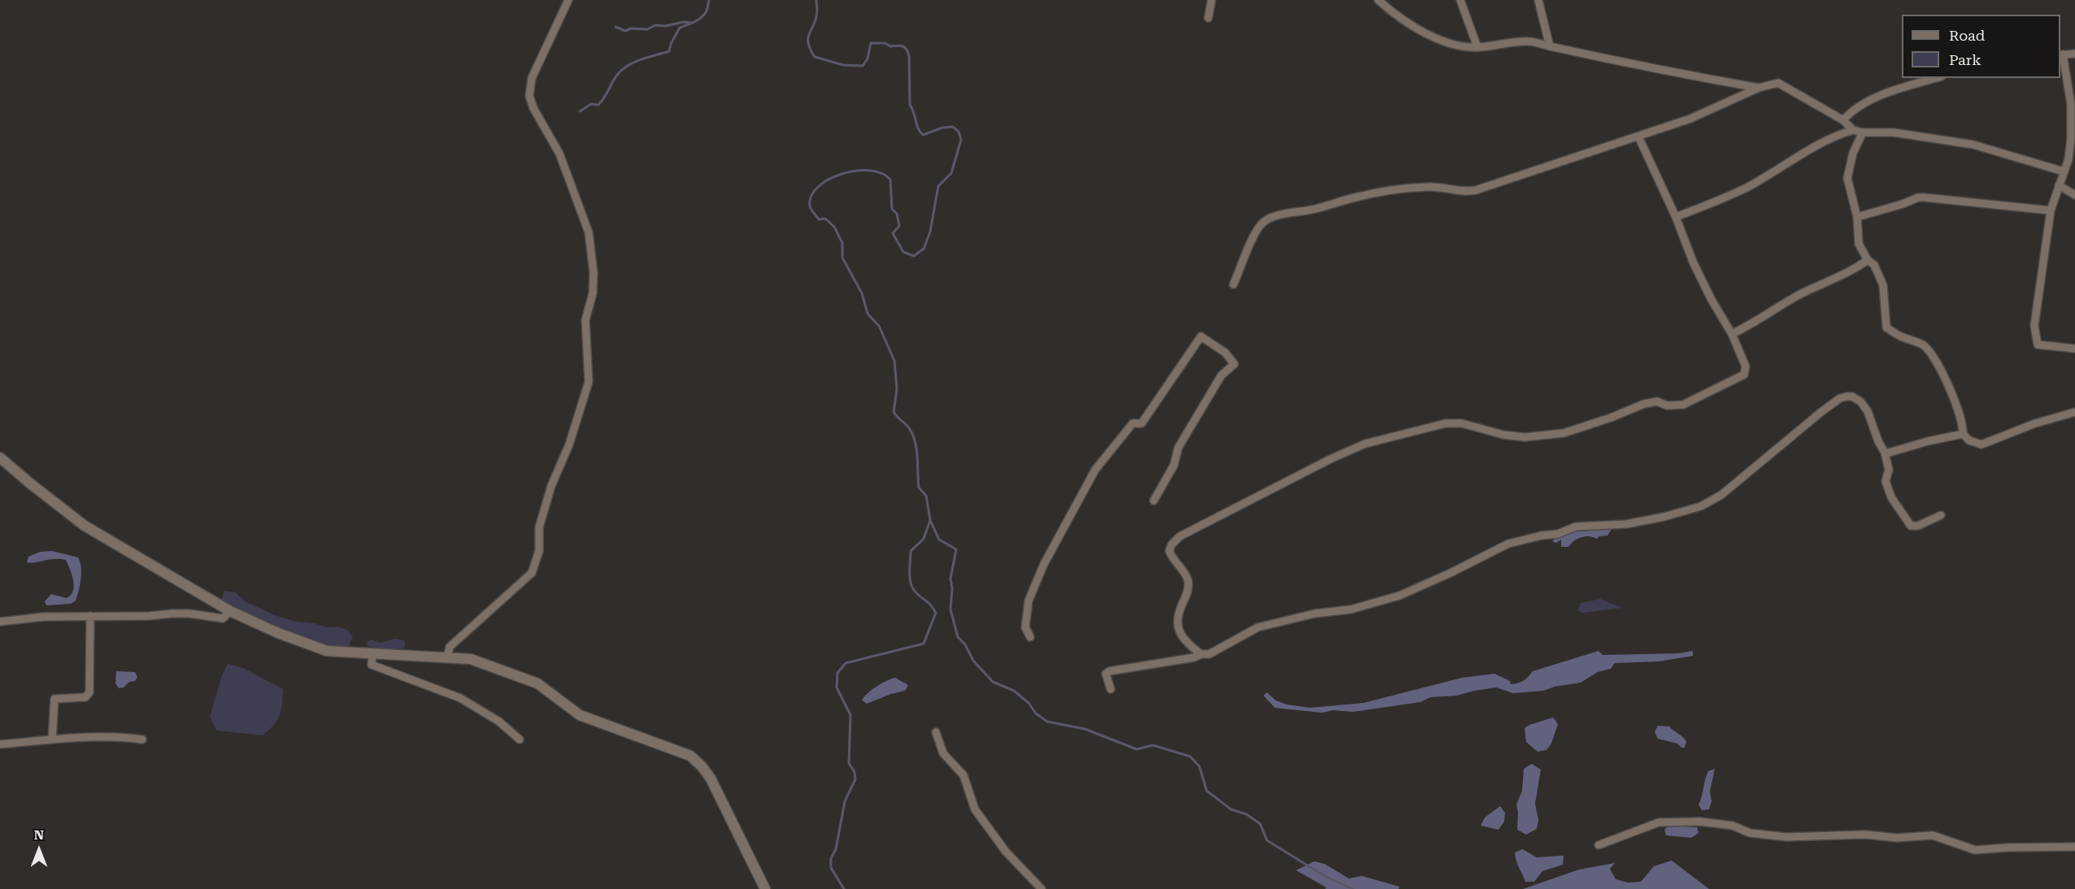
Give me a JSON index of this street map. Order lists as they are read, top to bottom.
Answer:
{
  "legend": ["Road", "Park"],
  "north": "top"
}
